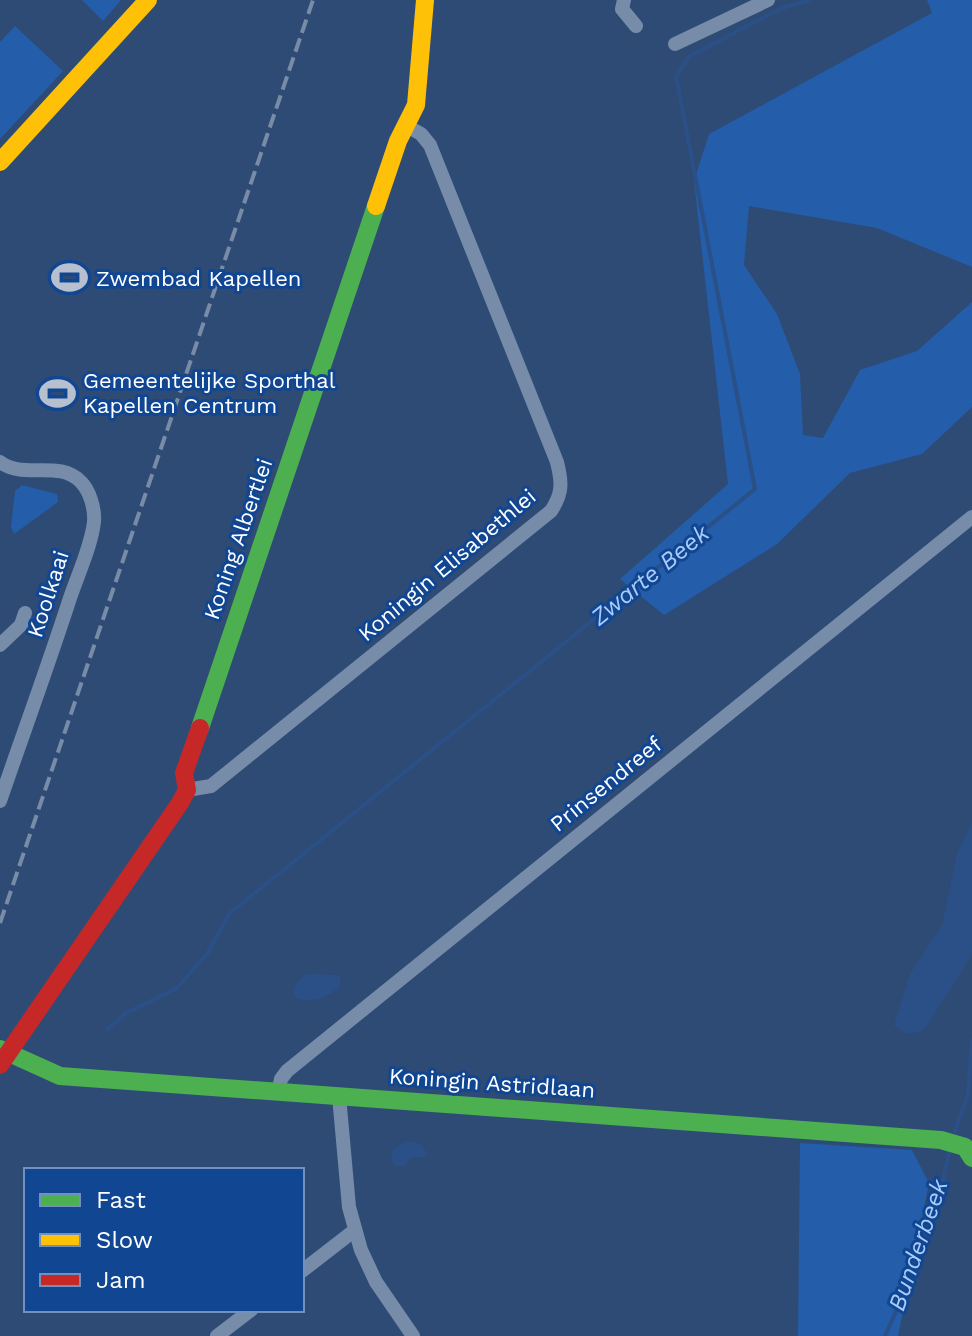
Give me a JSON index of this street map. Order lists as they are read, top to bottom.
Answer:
{
  "streets": {
    "street": [
      "Koning Albertlei",
      "Koningin Elisabethlei",
      "Koolkaai",
      "Prinsendreef",
      "Koningin Astridlaan"
    ]
  },
  "crossings": [
    ["Koning Albertlei", "Koningin Elisabethlei"],
    ["Koning Albertlei", "Koningin Astridlaan"],
    ["Prinsendreef", "Koningin Astridlaan"]
  ],
  "water": ["Zwarte Beek", "Bunderbeek"],
  "places": {
    "sports": ["Zwembad Kapellen", "Gemeentelijke Sporthal Kapellen Centrum"]
  },
  "legend": ["Fast", "Slow", "Jam"]
}
